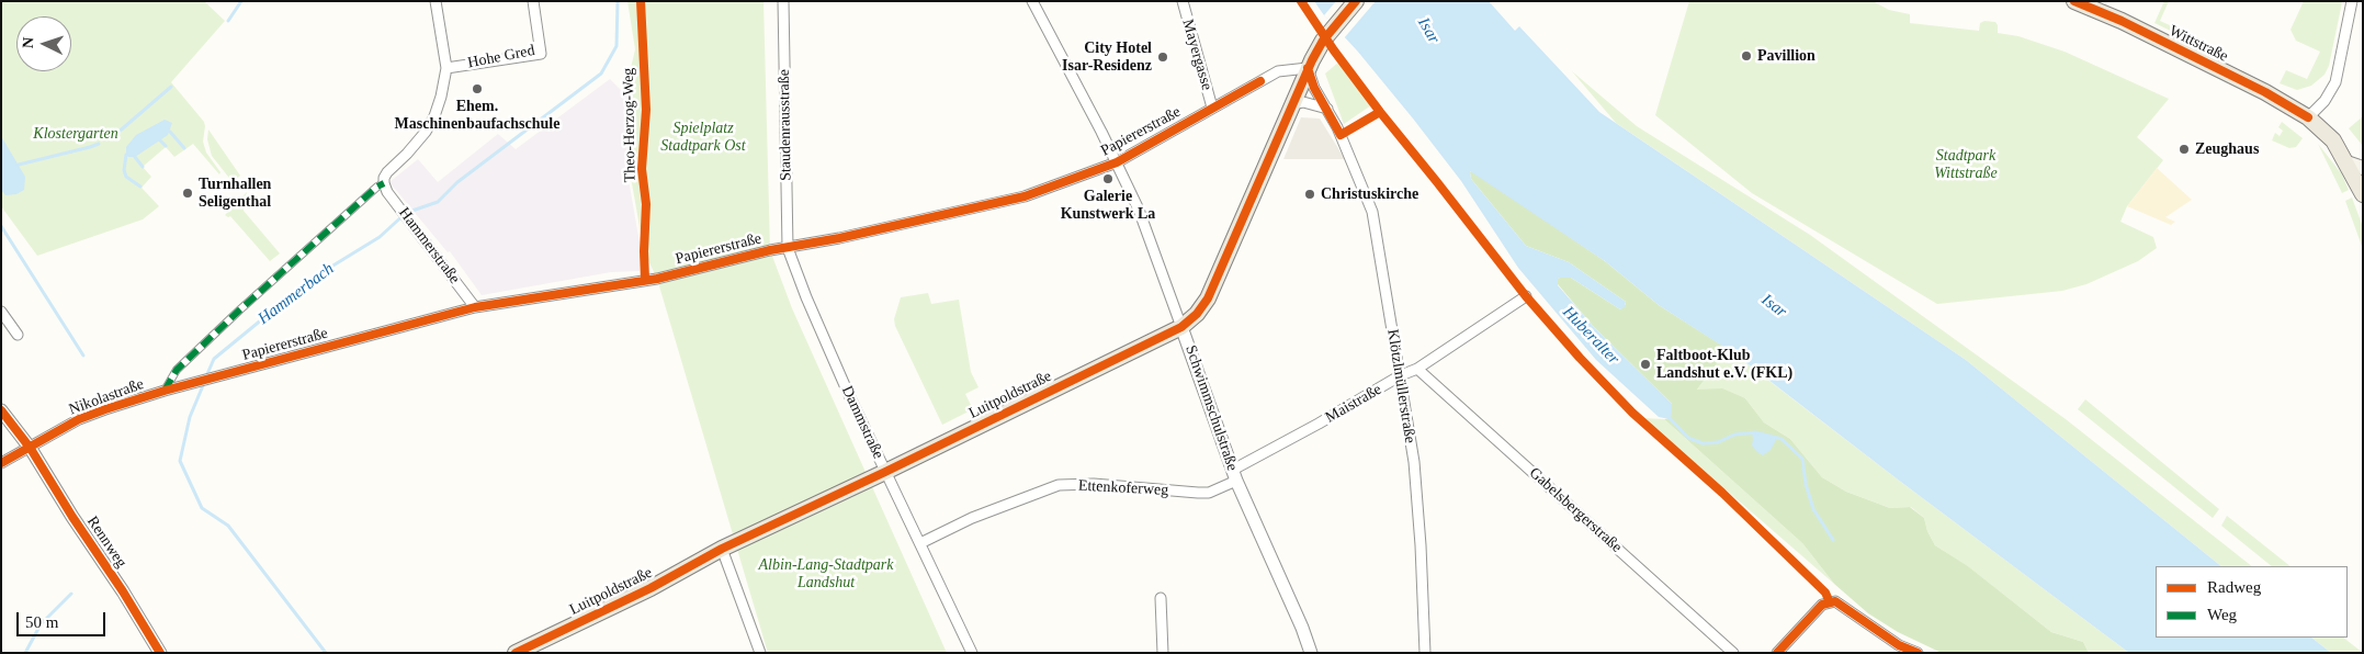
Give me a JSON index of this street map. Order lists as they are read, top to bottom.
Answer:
{
  "streets": {
    "main road": ["Wittstraße", "Luitpoldstraße"],
    "street": [
      "Mayergasse",
      "Hohe Gred",
      "Staudenrausstraße",
      "Papiererstraße",
      "Hammerstraße",
      "Klötzlmüllerstraße",
      "Nikolastraße",
      "Maistraße",
      "Schwimmschulstraße",
      "Dammstraße",
      "Ettenkoferweg",
      "Gabelsbergerstraße",
      "Rennweg"
    ],
    "cycle path": ["Theo-Herzog-Weg"]
  },
  "crossings": [
    ["Mayergasse", "Papiererstraße"],
    ["Staudenrausstraße", "Papiererstraße"],
    ["Staudenrausstraße", "Dammstraße"],
    ["Papiererstraße", "Hammerstraße"],
    ["Papiererstraße", "Klötzlmüllerstraße"],
    ["Papiererstraße", "Luitpoldstraße"],
    ["Papiererstraße", "Nikolastraße"],
    ["Papiererstraße", "Schwimmschulstraße"],
    ["Papiererstraße", "Dammstraße"],
    ["Hammerstraße", "Nikolastraße"],
    ["Klötzlmüllerstraße", "Luitpoldstraße"],
    ["Klötzlmüllerstraße", "Maistraße"],
    ["Luitpoldstraße", "Schwimmschulstraße"],
    ["Luitpoldstraße", "Dammstraße"],
    ["Nikolastraße", "Rennweg"],
    ["Maistraße", "Schwimmschulstraße"],
    ["Maistraße", "Ettenkoferweg"],
    ["Maistraße", "Gabelsbergerstraße"],
    ["Schwimmschulstraße", "Ettenkoferweg"],
    ["Dammstraße", "Ettenkoferweg"]
  ],
  "water": ["Isar", "Hammerbach", "Huberalter"],
  "parks": [
    "Spielplatz Stadtpark Ost",
    "Klostergarten",
    "Stadtpark Wittstraße",
    "Albin-Lang-Stadtpark Landshut"
  ],
  "places": [
    "Pavillion",
    "City Hotel Isar-Residenz",
    "Ehem. Maschinenbaufachschule",
    "Zeughaus",
    "Galerie Kunstwerk La",
    "Turnhallen Seligenthal",
    "Christuskirche",
    "Faltboot-Klub Landshut e.V. (FKL)"
  ],
  "legend": ["Radweg", "Weg"],
  "scale_bar": "50 m",
  "north": "left"
}
